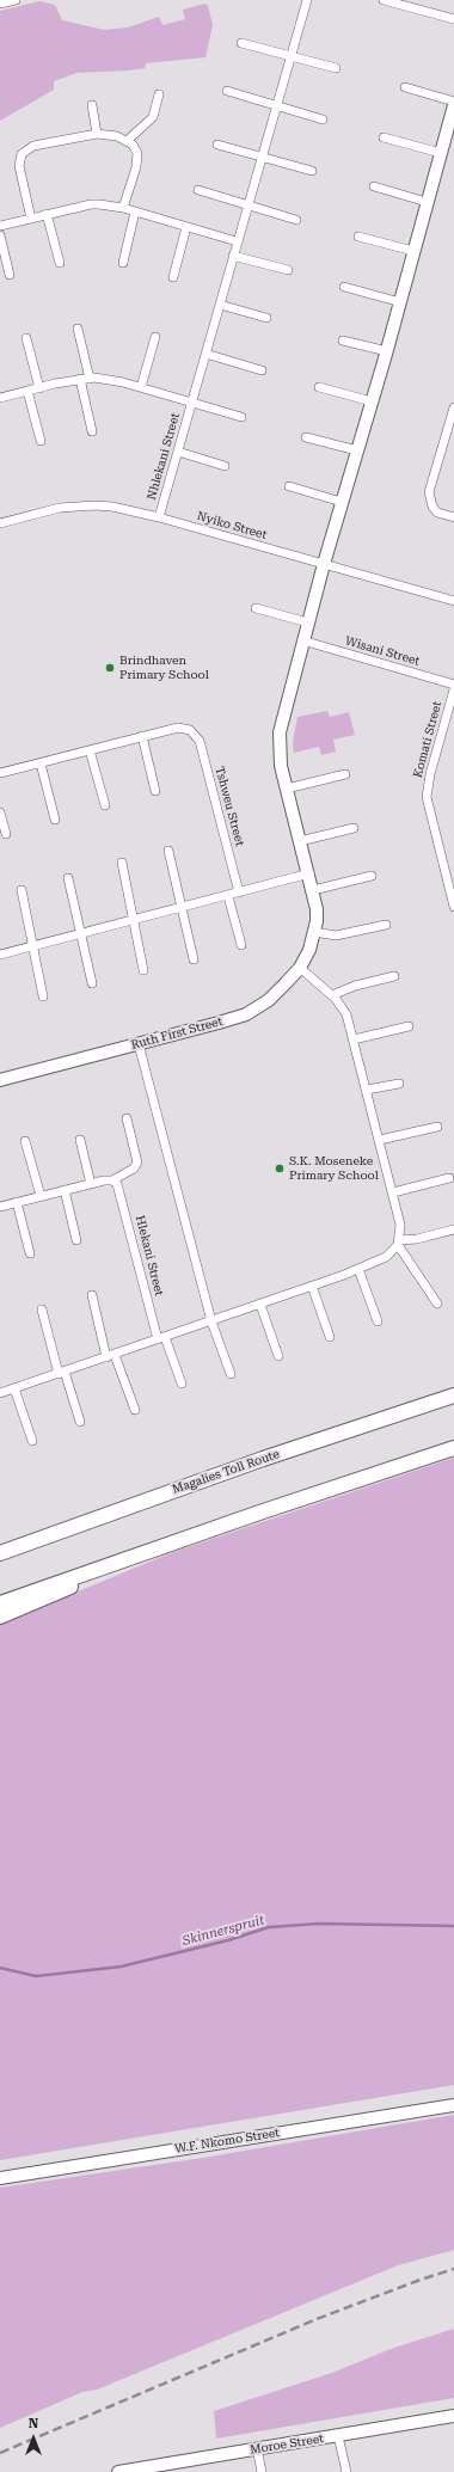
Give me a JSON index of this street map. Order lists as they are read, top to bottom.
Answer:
{
  "streets": {
    "highway": ["Magalies Toll Route"],
    "street": [
      "Nhlekani Street",
      "Nyiko Street",
      "Wisani Street",
      "Komati Street",
      "Tshweu Street",
      "Ruth First Street",
      "Hlekani Street",
      "W.F. Nkomo Street",
      "Moroe Street"
    ]
  },
  "crossings": [
    ["Nhlekani Street", "Nyiko Street"],
    ["Nyiko Street", "Ruth First Street"],
    ["Wisani Street", "Ruth First Street"]
  ],
  "water": ["Skinnerspruit"],
  "places": ["Brindhaven Primary School", "S.K. Moseneke Primary School"],
  "north": "top"
}
